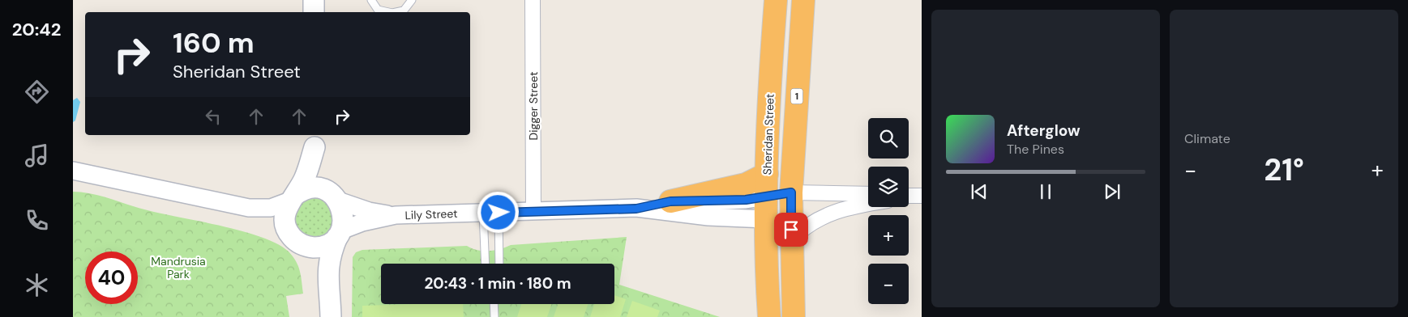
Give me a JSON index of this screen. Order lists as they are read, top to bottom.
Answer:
{
  "streets": {
    "highway": ["1", "Sheridan Street", "Lily Street"],
    "street": ["Digger Street"]
  },
  "crossings": [
    ["1", "Lily Street"],
    ["Digger Street", "Lily Street"],
    ["Sheridan Street", "Lily Street"]
  ],
  "parks": ["Mandrusia Park"],
  "page": {
    "tabs": "20:42",
    "tile": "Climate",
    "turn": ["160 m", "Sheridan Street"],
    "song": ["Afterglow", "The Pines"],
    "map_buttons": ["+", "−"],
    "heat": ["−", "21°", "+"],
    "limit": "40",
    "trip": "20:43 · 1 min · 180 m"
  }
}
